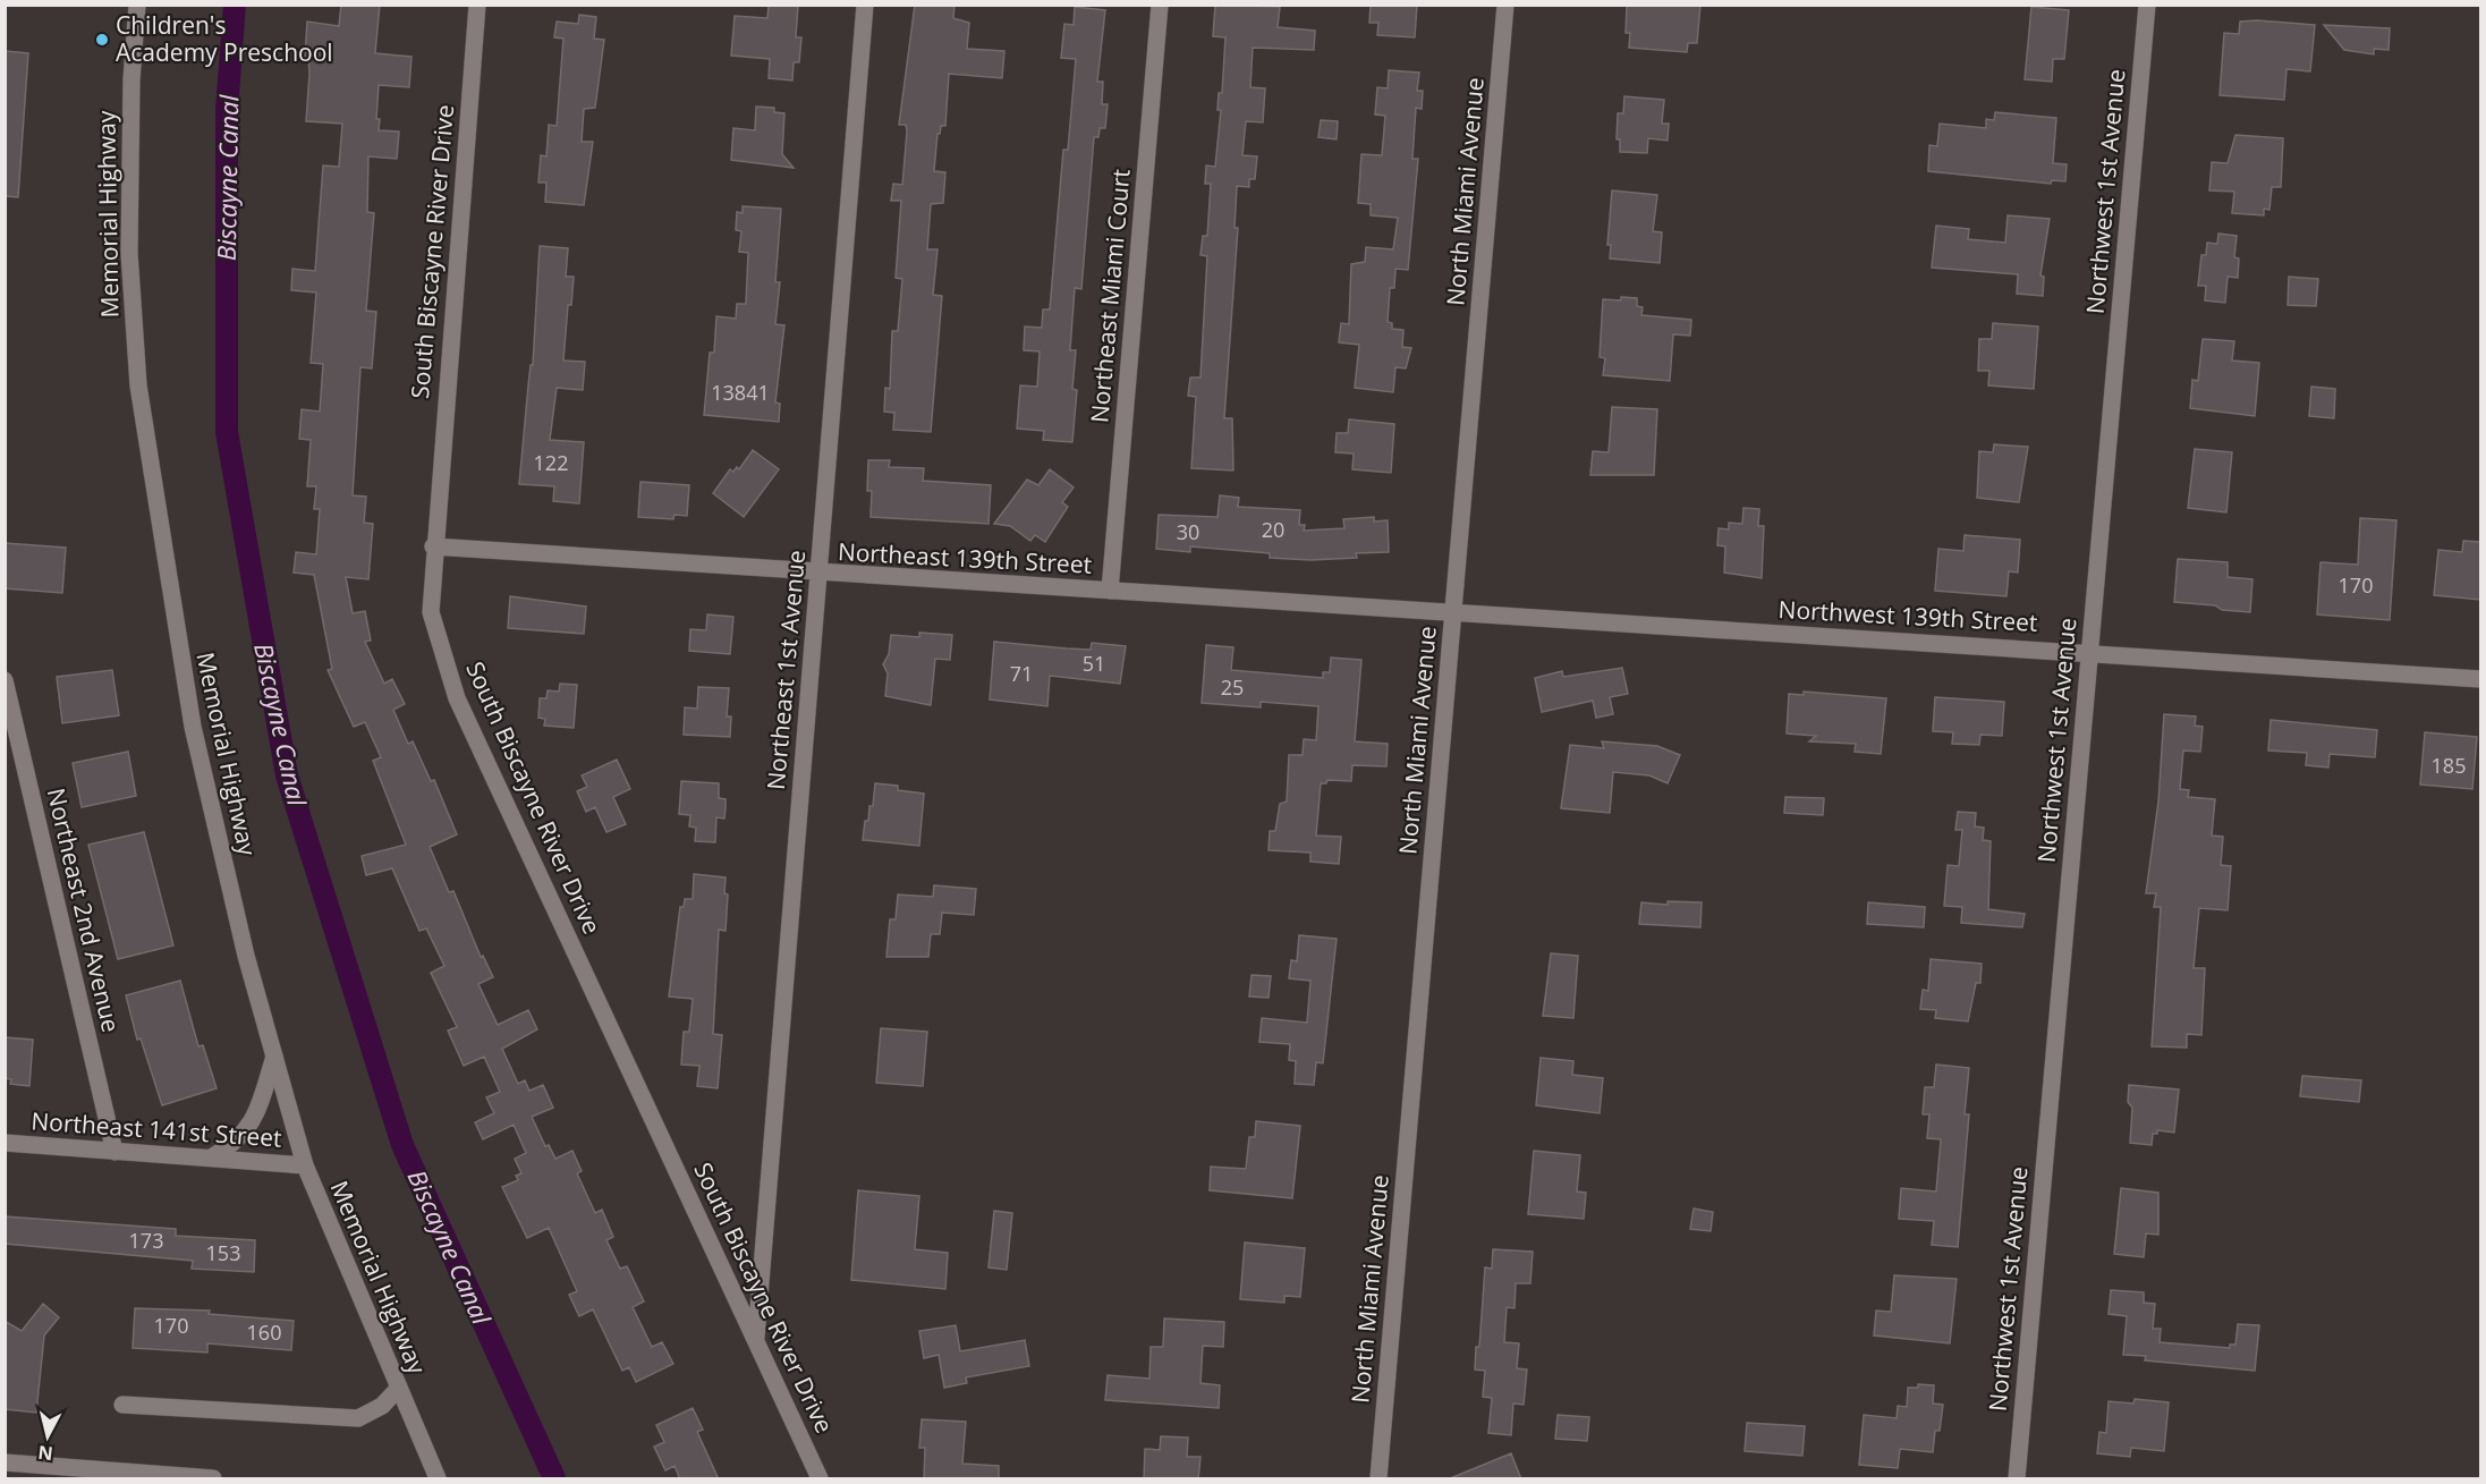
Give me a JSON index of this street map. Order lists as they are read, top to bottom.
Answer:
{
  "streets": {
    "street": [
      "North Miami Avenue",
      "Northwest 1st Avenue",
      "Memorial Highway",
      "South Biscayne River Drive",
      "Northeast Miami Court",
      "Northeast 139th Street",
      "Northwest 139th Street",
      "Northeast 1st Avenue",
      "Northeast 2nd Avenue",
      "Northeast 141st Street"
    ]
  },
  "crossings": [
    ["North Miami Avenue", "Northeast 139th Street"],
    ["North Miami Avenue", "Northwest 139th Street"],
    ["Northwest 1st Avenue", "Northwest 139th Street"],
    ["Memorial Highway", "Northeast 141st Street"],
    ["South Biscayne River Drive", "Northeast 139th Street"],
    ["South Biscayne River Drive", "Northeast 1st Avenue"],
    ["Northeast Miami Court", "Northeast 139th Street"],
    ["Northeast 139th Street", "Northwest 139th Street"],
    ["Northeast 139th Street", "Northeast 1st Avenue"],
    ["Northeast 2nd Avenue", "Northeast 141st Street"]
  ],
  "water": ["Biscayne Canal"],
  "places": ["Children's Academy Preschool"],
  "house_numbers": [
    "13841",
    "122",
    "20",
    "30",
    "170",
    "51",
    "71",
    "25",
    "185",
    "173",
    "153",
    "170",
    "160"
  ],
  "north": "bottom"
}
